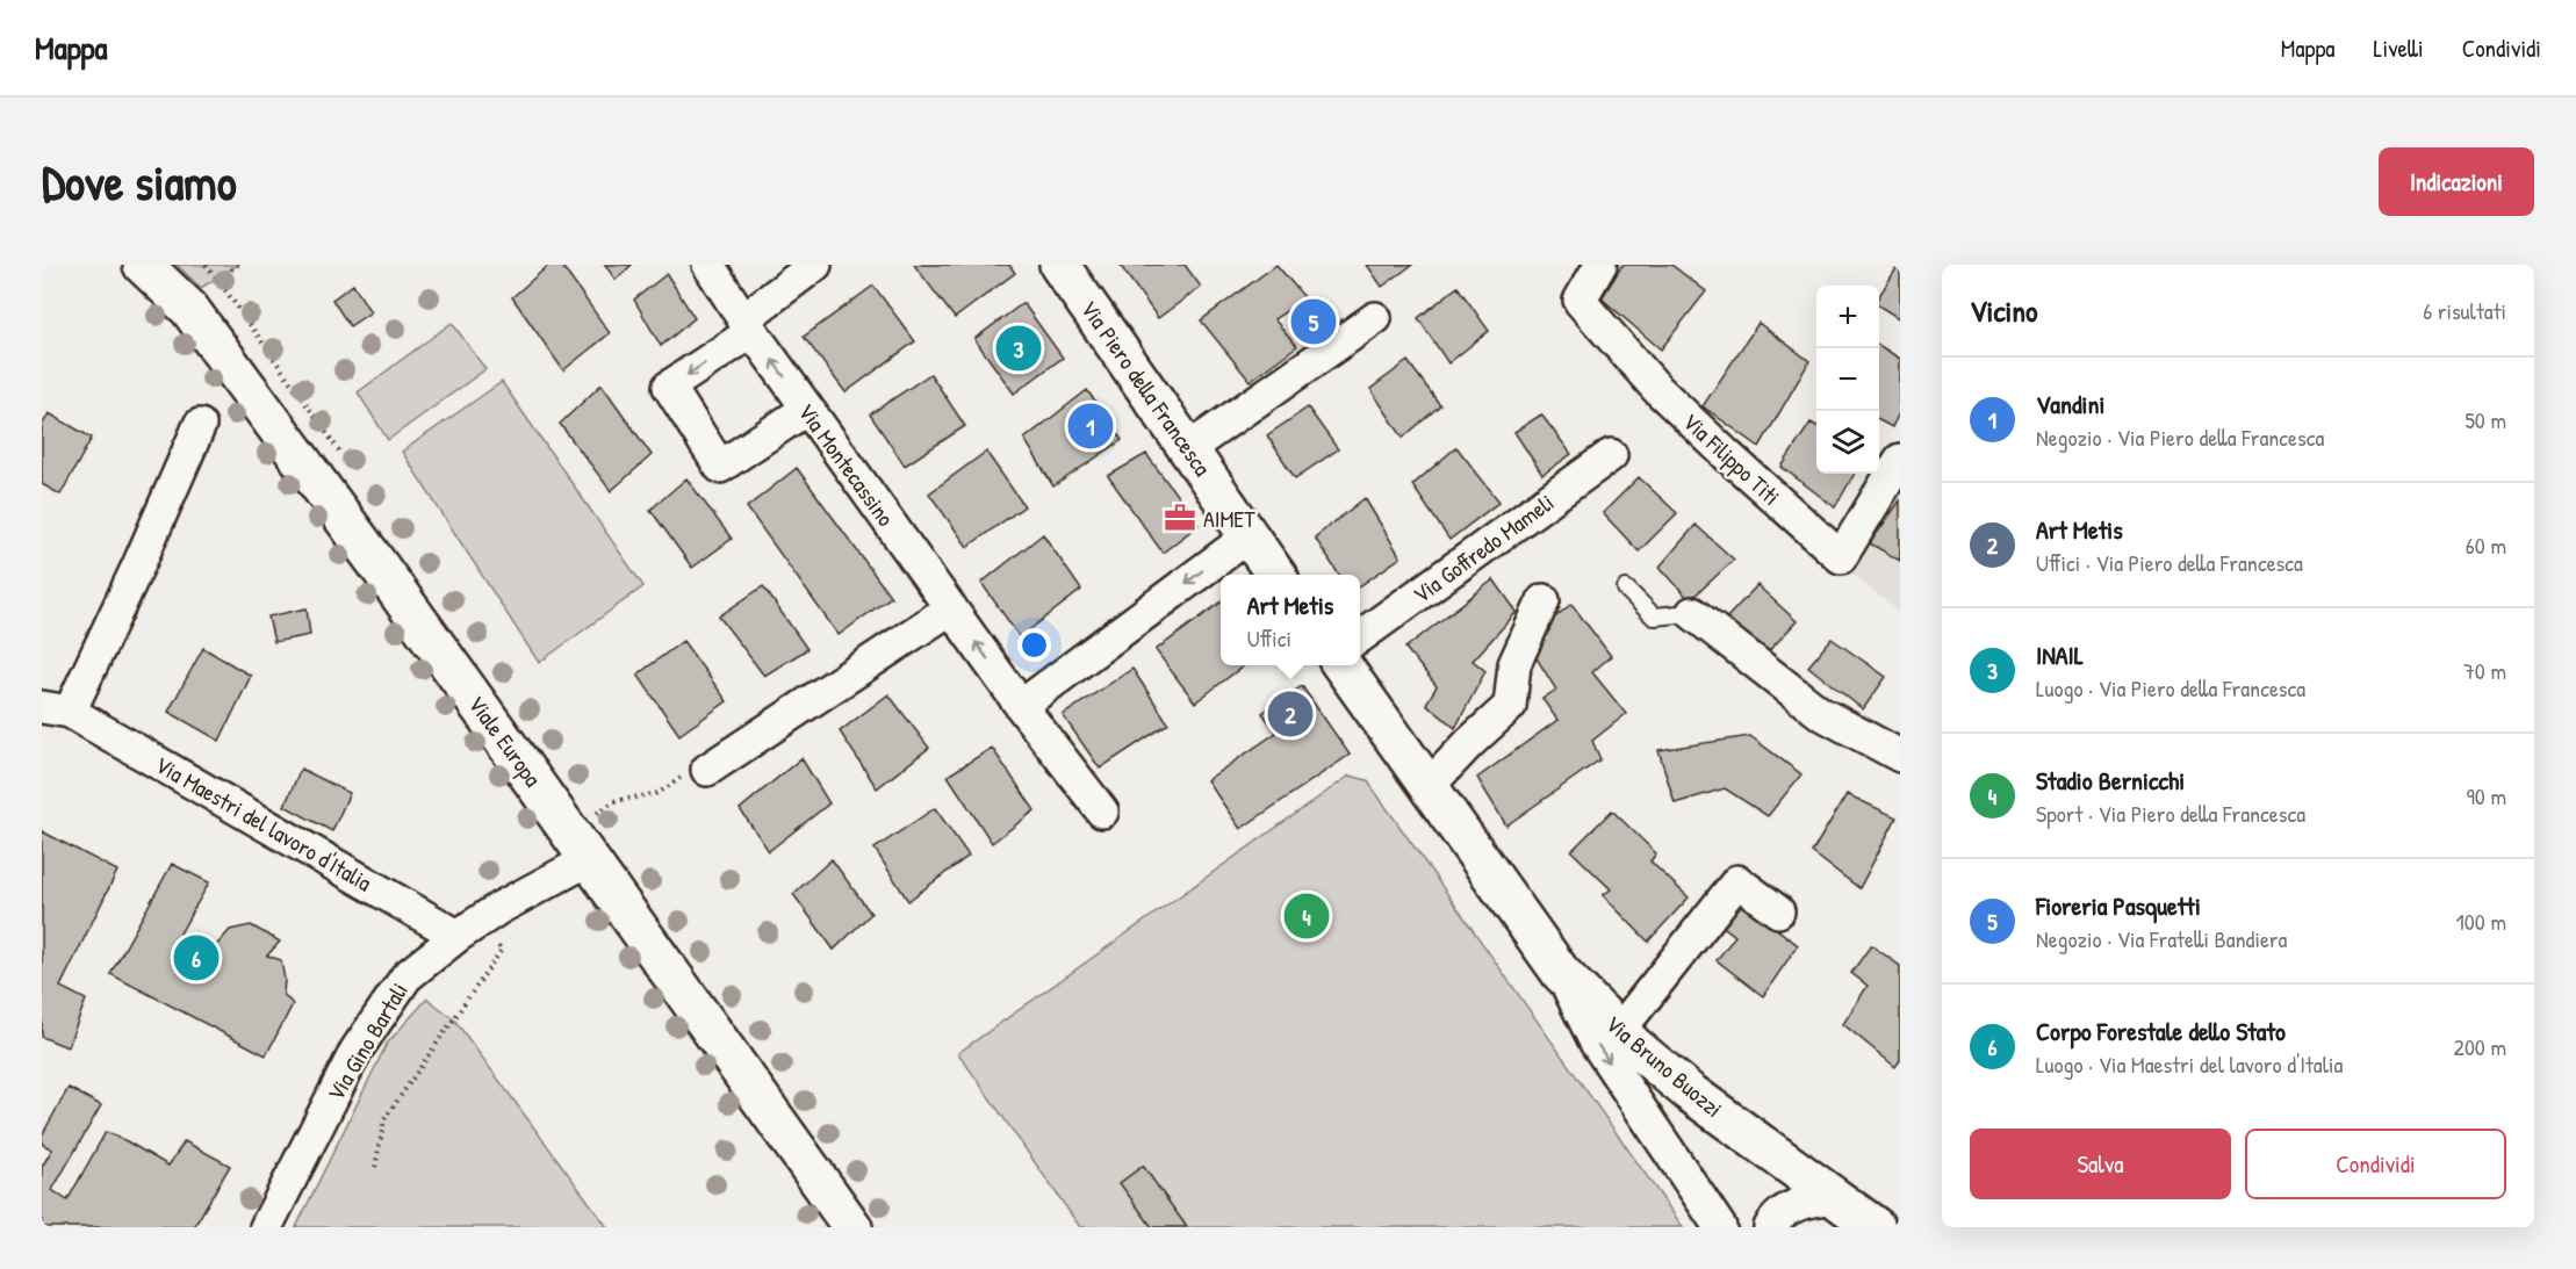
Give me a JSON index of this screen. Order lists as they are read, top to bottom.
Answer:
{
  "streets": {
    "main road": ["Via Piero della Francesca", "Viale Europa", "Via Bruno Buozzi"],
    "street": [
      "Via Filippo Titi",
      "Via Montecassino",
      "Via Goffredo Mameli",
      "Via Maestri del lavoro d'Italia",
      "Via Gino Bartali"
    ]
  },
  "crossings": [
    ["Viale Europa", "Via Gino Bartali"],
    ["Via Maestri del lavoro d'Italia", "Via Gino Bartali"]
  ],
  "places": {
    "office": ["AIMET"]
  },
  "page": {
    "header": "Mappa",
    "nav": ["Mappa", "Livelli", "Condividi"],
    "buttons": [
      "Indicazioni",
      ["Salva", "Condividi"]
    ],
    "title": "Dove siamo",
    "heading": ["Vicino", "6 risultati"],
    "map_buttons": ["+", "−"],
    "pins": [
      "5",
      "3",
      "1",
      "2",
      "4",
      "6"
    ],
    "list": [
      {
        "mark": "1",
        "name": "Vandini",
        "note": "Negozio · Via Piero della Francesca",
        "value": "50 m"
      },
      {
        "mark": "2",
        "name": "Art Metis",
        "note": "Uffici · Via Piero della Francesca",
        "value": "60 m"
      },
      {
        "mark": "3",
        "name": "INAIL",
        "note": "Luogo · Via Piero della Francesca",
        "value": "70 m"
      },
      {
        "mark": "4",
        "name": "Stadio Bernicchi",
        "note": "Sport · Via Piero della Francesca",
        "value": "90 m"
      },
      {
        "mark": "5",
        "name": "Fioreria Pasquetti",
        "note": "Negozio · Via Fratelli Bandiera",
        "value": "100 m"
      },
      {
        "mark": "6",
        "name": "Corpo Forestale dello Stato",
        "note": "Luogo · Via Maestri del lavoro d'Italia",
        "value": "200 m"
      }
    ],
    "popup": ["Art Metis", "Uffici"]
  }
}
